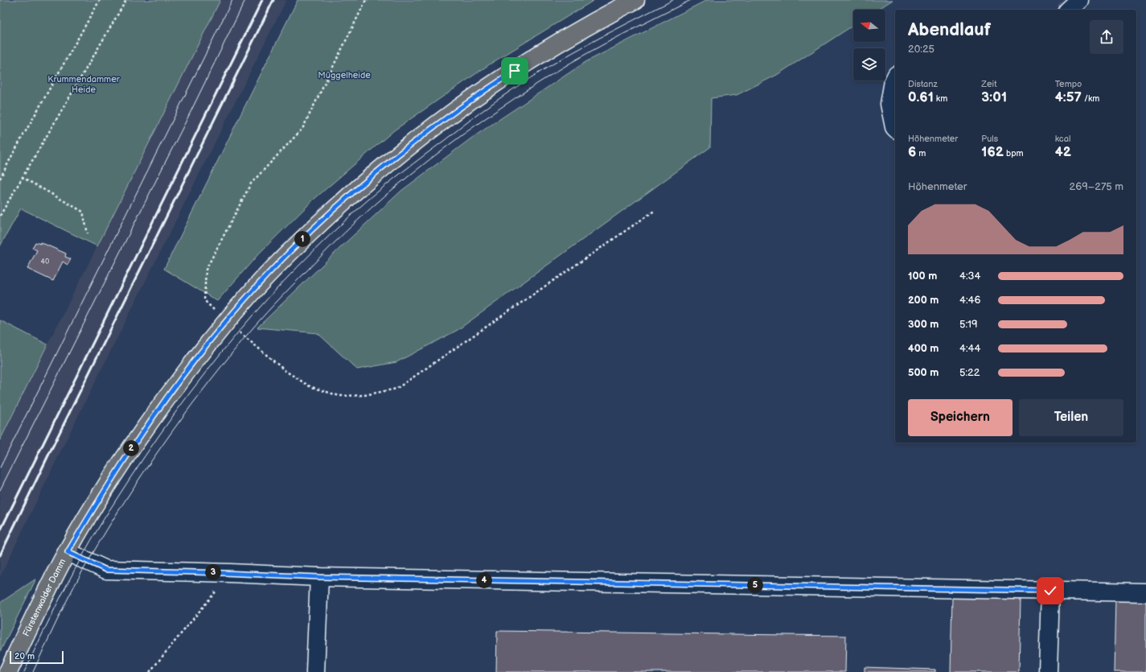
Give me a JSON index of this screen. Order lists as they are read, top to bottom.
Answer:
{
  "streets": {
    "main road": ["Fürstenwalder Damm"]
  },
  "parks": ["Müggelheide", "Krummendammer Heide"],
  "house_numbers": ["40"],
  "scale_bar": "20 m",
  "north": "left",
  "page": {
    "heading": ["Abendlauf", "20:25"],
    "stats": [
      ["Distanz", "0.61 km"],
      ["Zeit", "3:01"],
      ["Tempo", "4:57 /km"],
      ["Höhenmeter", "6 m"],
      ["Puls", "162 bpm"],
      ["kcal", "42"]
    ],
    "chart": ["Höhenmeter", "269–275 m"],
    "pins": [
      "1",
      "2",
      "3",
      "4",
      "5"
    ],
    "list": [
      {
        "name": "100 m",
        "note": "4:34"
      },
      {
        "name": "200 m",
        "note": "4:46"
      },
      {
        "name": "300 m",
        "note": "5:19"
      },
      {
        "name": "400 m",
        "note": "4:44"
      },
      {
        "name": "500 m",
        "note": "5:22"
      }
    ],
    "buttons": ["Speichern", "Teilen"],
    "scale": "20 m"
  }
}
